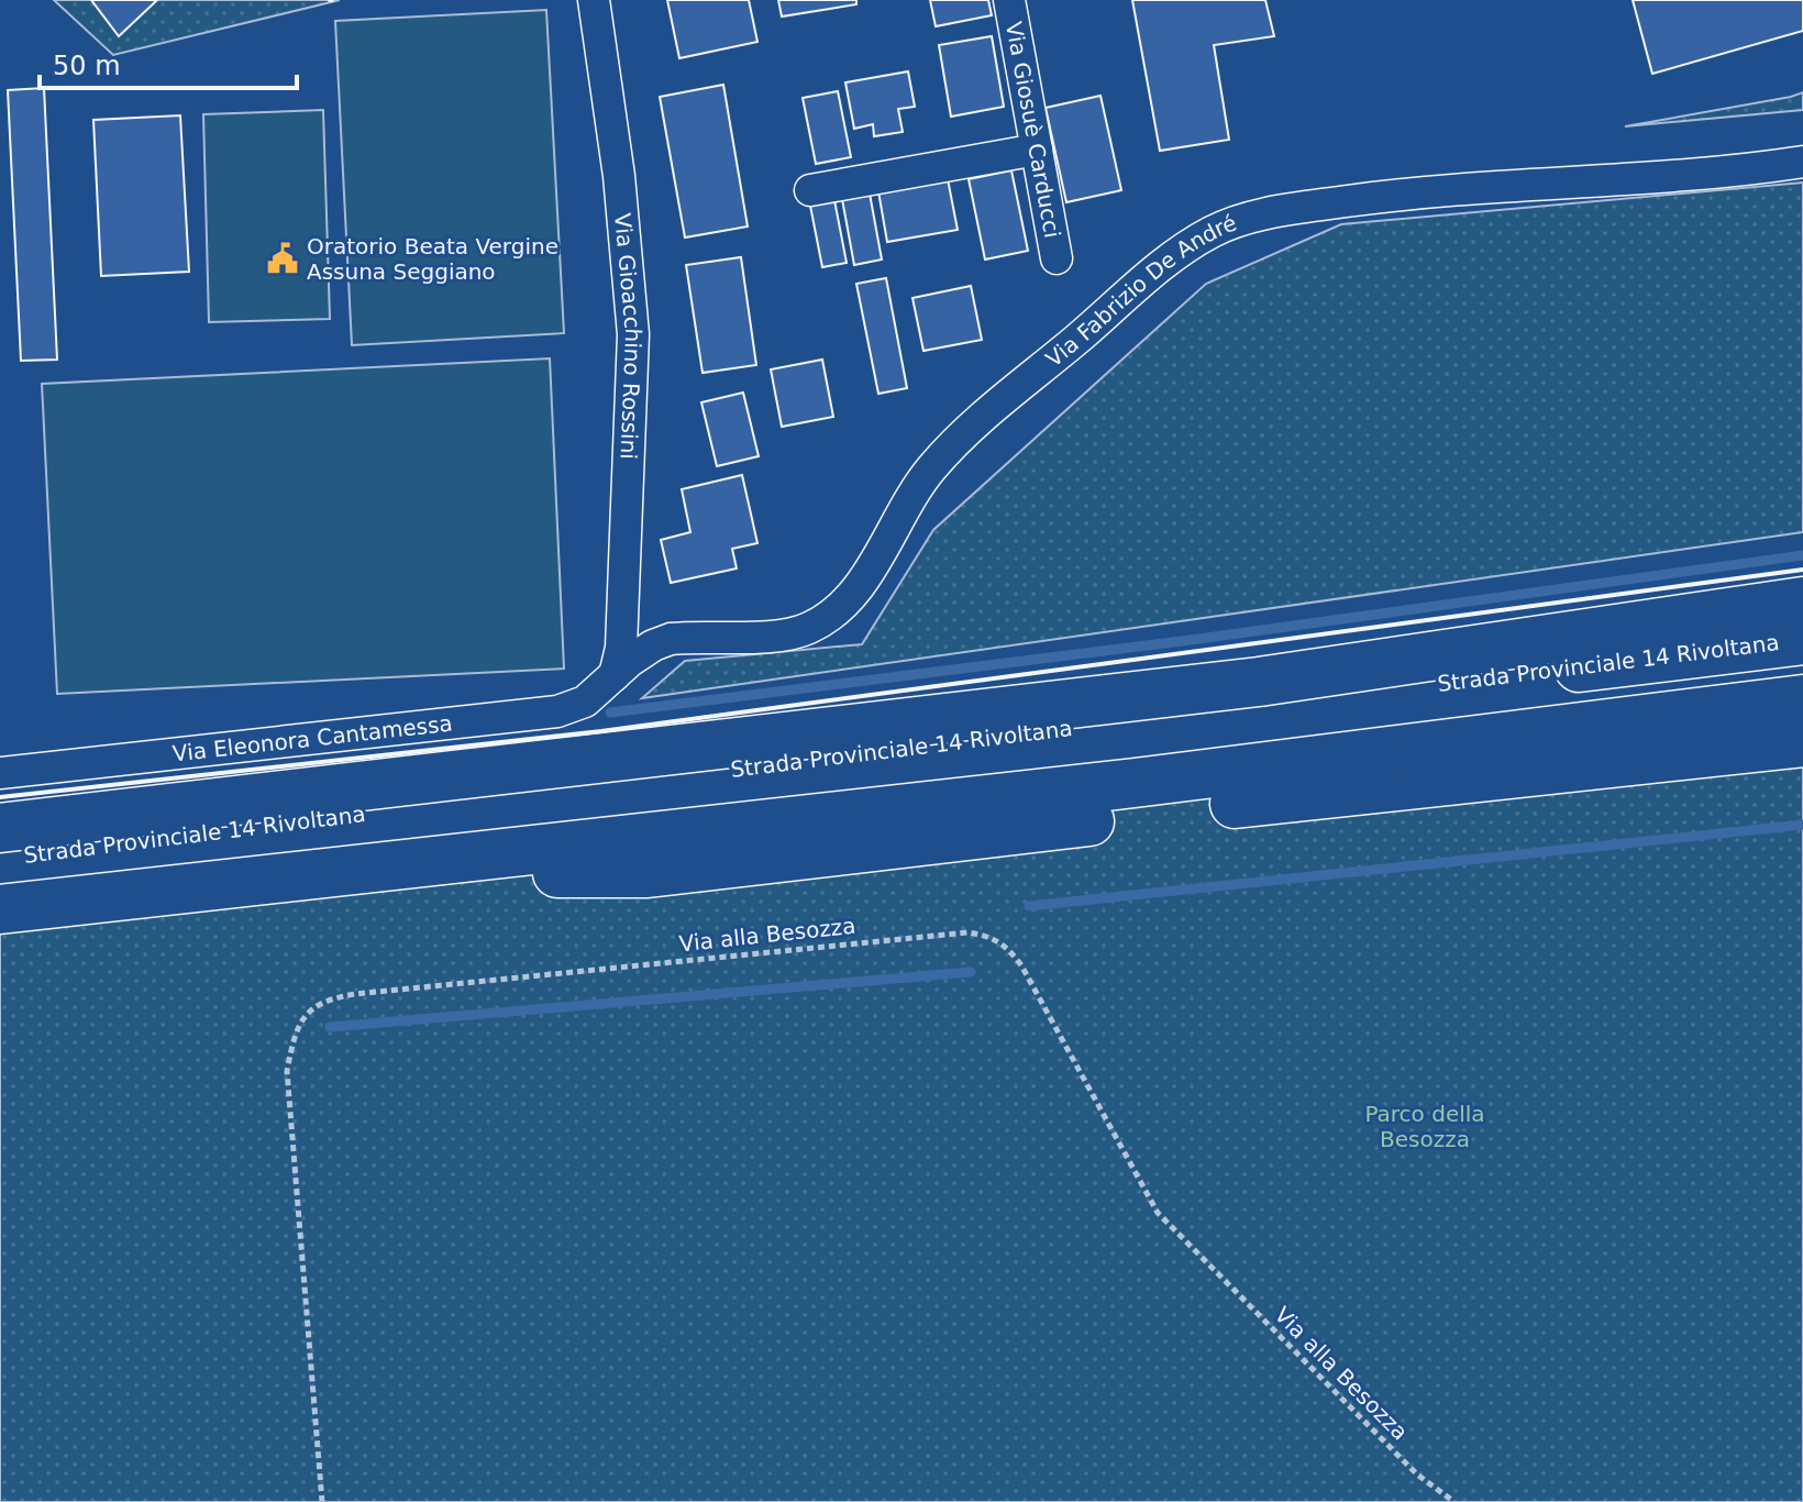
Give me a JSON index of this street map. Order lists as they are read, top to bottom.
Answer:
{
  "streets": {
    "highway": ["Strada Provinciale 14 Rivoltana"],
    "street": [
      "Via Giosuè Carducci",
      "Via Fabrizio De André",
      "Via Gioacchino Rossini",
      "Via Eleonora Cantamessa"
    ],
    "path": ["Via alla Besozza"]
  },
  "crossings": [
    ["Via Fabrizio De André", "Via Gioacchino Rossini"],
    ["Via Fabrizio De André", "Via Eleonora Cantamessa"],
    ["Via Gioacchino Rossini", "Via Eleonora Cantamessa"]
  ],
  "parks": ["Parco della Besozza"],
  "places": {
    "public building": ["Oratorio Beata Vergine Assuna Seggiano"]
  },
  "scale_bar": "50 m"
}
